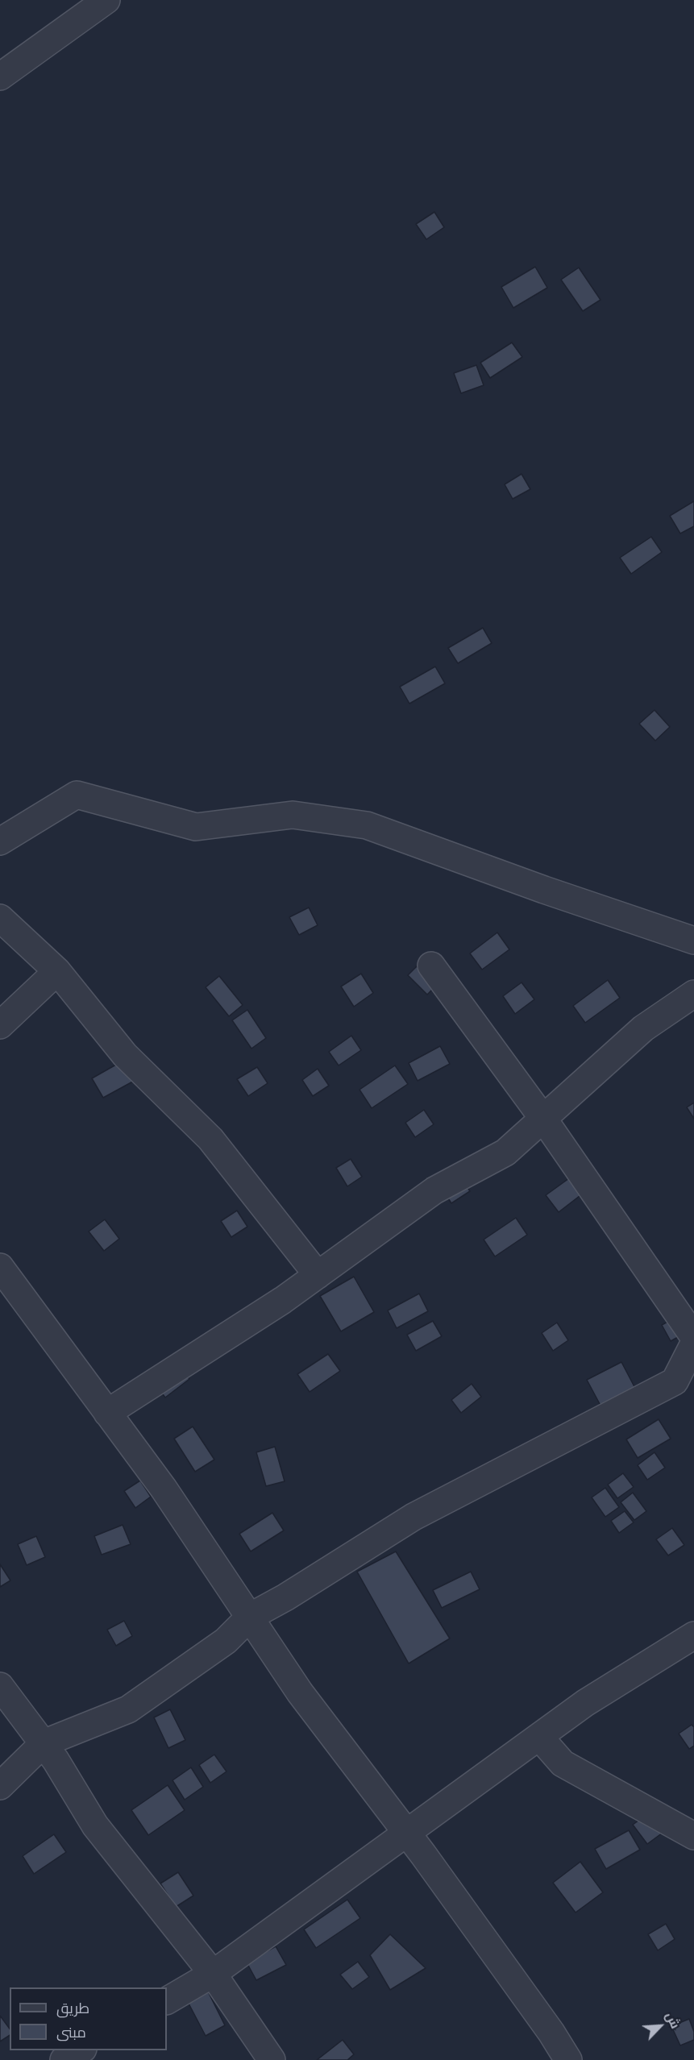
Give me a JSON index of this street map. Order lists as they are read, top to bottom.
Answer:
{
  "legend": ["طريق", "مبنى"],
  "north": "top right"
}
